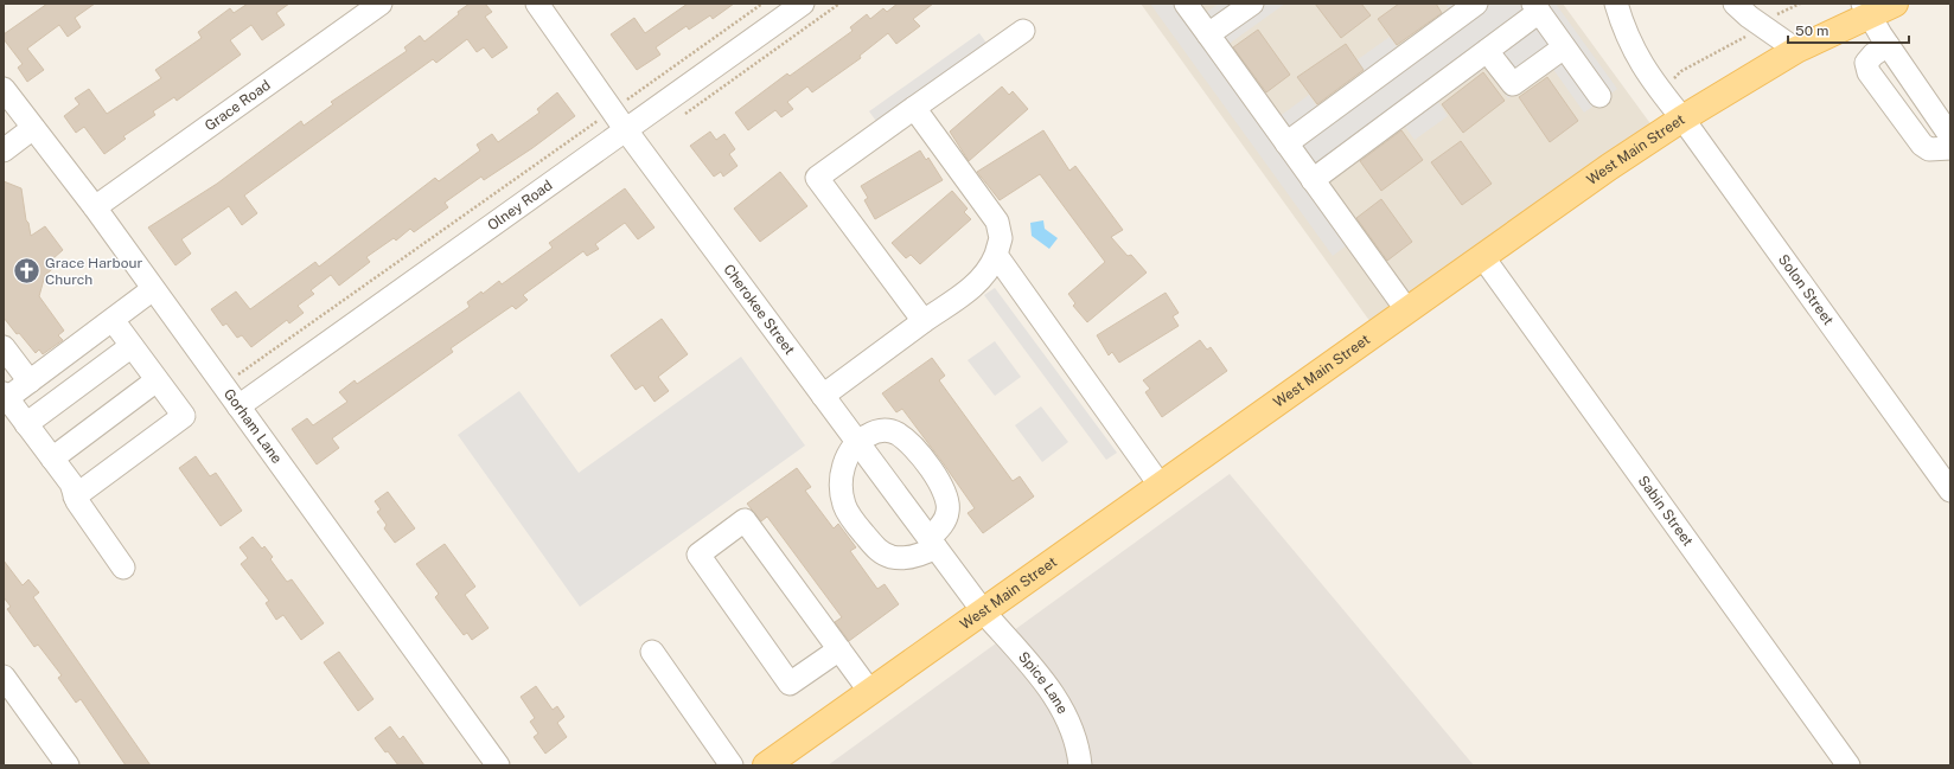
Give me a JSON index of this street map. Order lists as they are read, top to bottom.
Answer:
{
  "streets": {
    "main road": ["West Main Street"],
    "street": [
      "Grace Road",
      "Olney Road",
      "Solon Street",
      "Cherokee Street",
      "Gorham Lane",
      "Sabin Street",
      "Spice Lane"
    ]
  },
  "crossings": [
    ["Grace Road", "Gorham Lane"],
    ["West Main Street", "Solon Street"],
    ["West Main Street", "Cherokee Street"],
    ["West Main Street", "Sabin Street"],
    ["West Main Street", "Spice Lane"],
    ["Olney Road", "Cherokee Street"],
    ["Olney Road", "Gorham Lane"],
    ["Cherokee Street", "Spice Lane"]
  ],
  "places": {
    "church": ["Grace Harbour Church"]
  },
  "scale_bar": "50 m"
}
